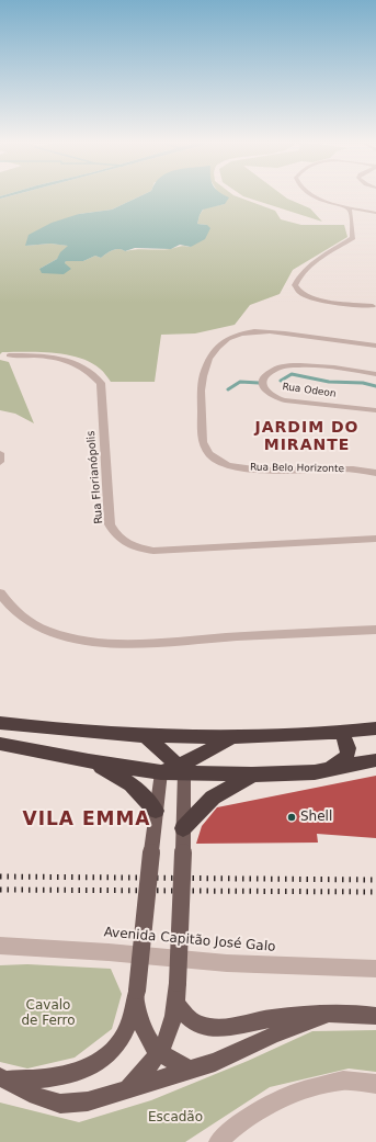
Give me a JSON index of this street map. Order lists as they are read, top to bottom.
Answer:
{
  "streets": {
    "street": [
      "Rua Odeon",
      "Rua Belo Horizonte",
      "Rua Florianópolis",
      "Avenida Capitão José Galo"
    ]
  },
  "districts": ["JARDIM DO MIRANTE", "VILA EMMA"],
  "parks": ["Cavalo de Ferro", "Escadão"],
  "places": ["Shell"]
}
